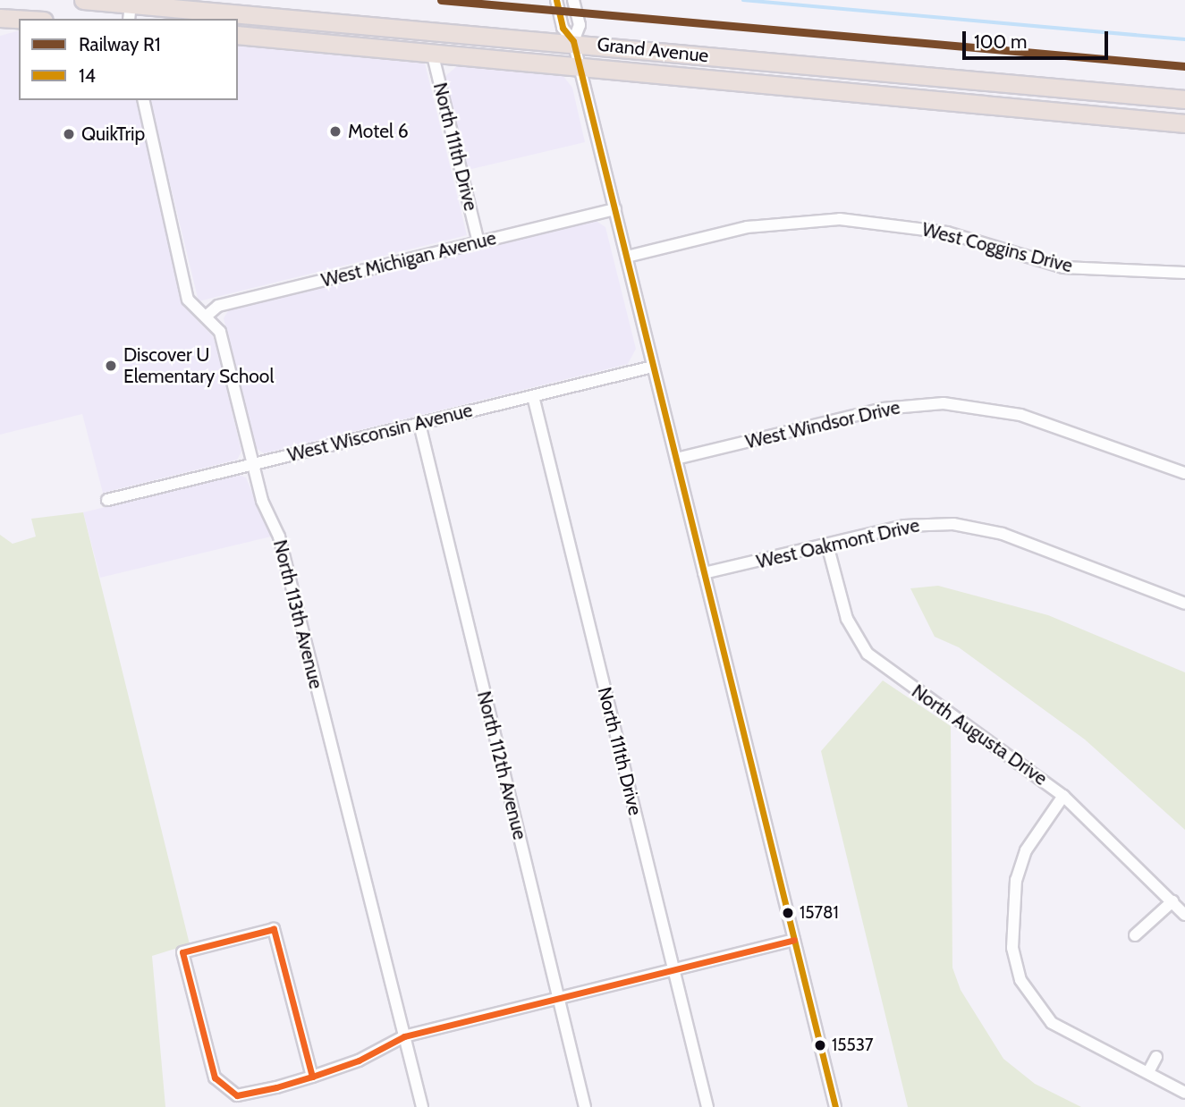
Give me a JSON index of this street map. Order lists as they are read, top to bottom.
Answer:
{
  "streets": {
    "highway": ["Grand Avenue"],
    "street": [
      "North 111th Drive",
      "West Coggins Drive",
      "West Michigan Avenue",
      "West Windsor Drive",
      "West Wisconsin Avenue",
      "West Oakmont Drive",
      "North 113th Avenue",
      "North Augusta Drive",
      "North 112th Avenue"
    ]
  },
  "crossings": [
    ["Grand Avenue", "North 111th Drive"],
    ["North 111th Drive", "West Michigan Avenue"],
    ["North 111th Drive", "West Wisconsin Avenue"],
    ["West Michigan Avenue", "North 113th Avenue"],
    ["West Wisconsin Avenue", "North 113th Avenue"],
    ["West Wisconsin Avenue", "North 112th Avenue"],
    ["West Oakmont Drive", "North Augusta Drive"]
  ],
  "places": [
    "Motel 6",
    "QuikTrip",
    "Discover U Elementary School",
    "15781",
    "15537"
  ],
  "lines": ["rail line R1", "transit line 14"],
  "legend": ["Railway R1", "14"],
  "scale_bar": "100 m"
}
